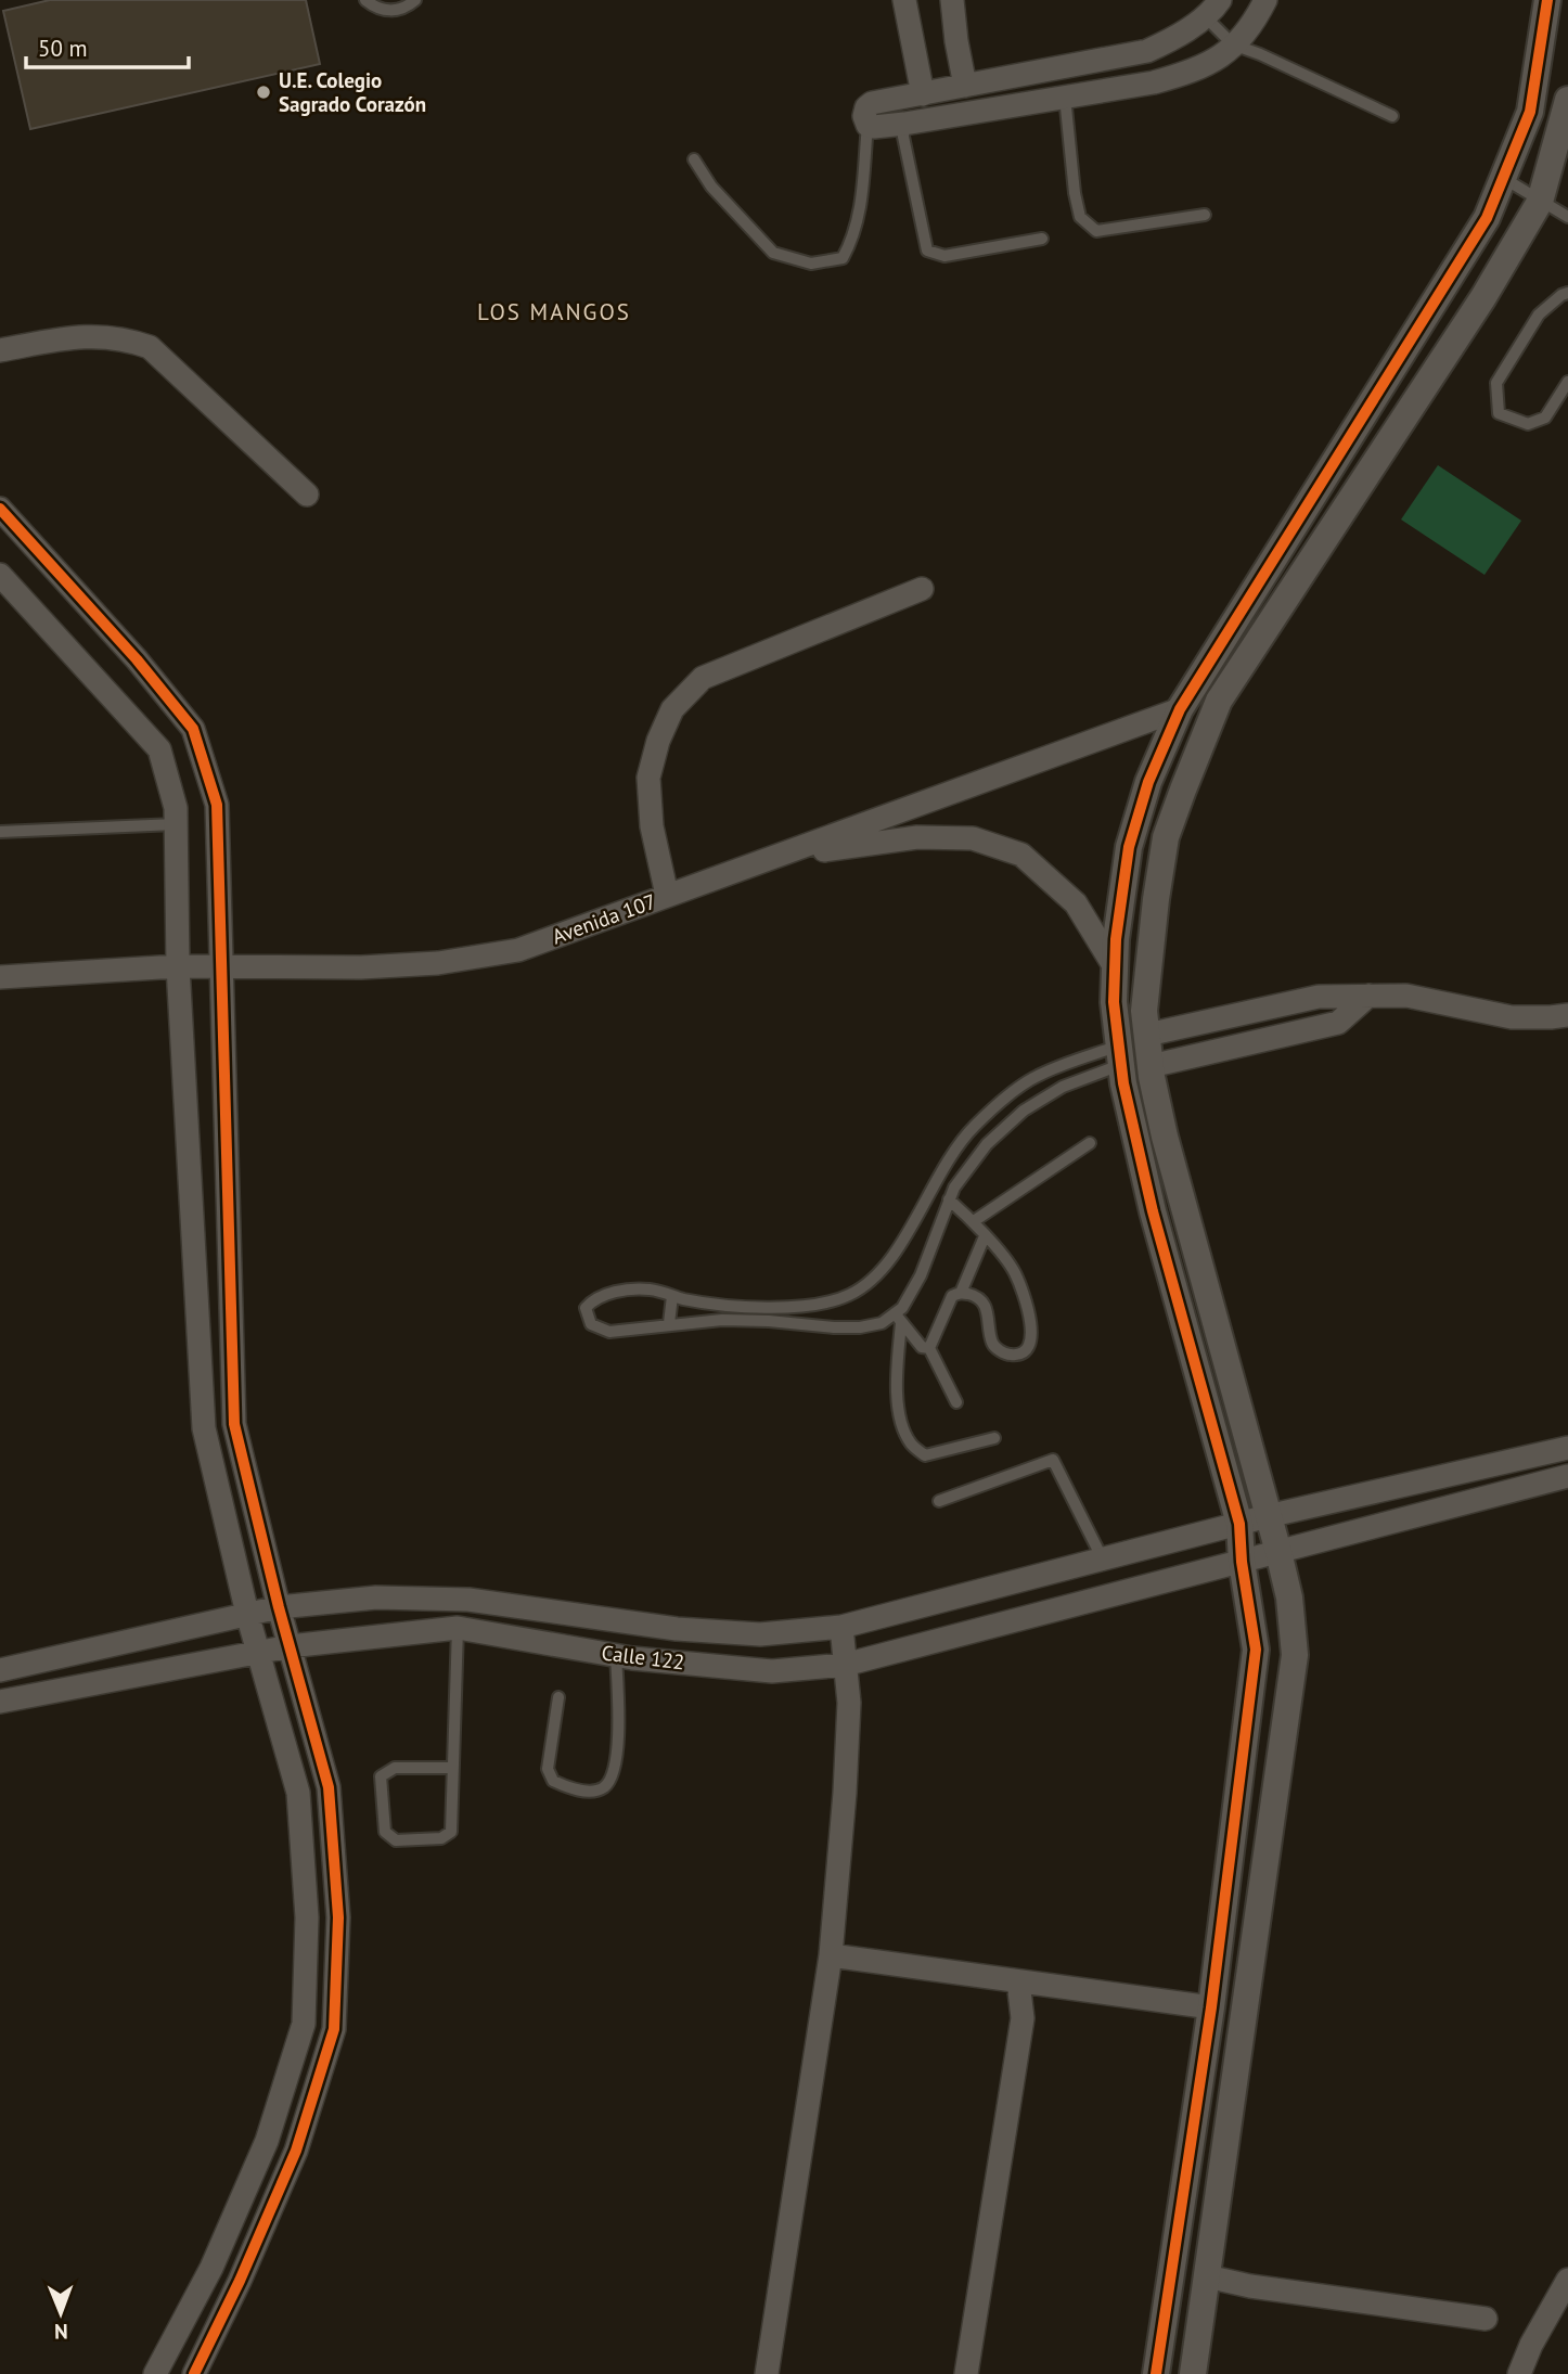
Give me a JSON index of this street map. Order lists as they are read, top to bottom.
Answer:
{
  "streets": {
    "street": ["Avenida 107", "Calle 122"]
  },
  "districts": ["LOS MANGOS"],
  "places": ["U.E. Colegio Sagrado Corazón"],
  "scale_bar": "50 m",
  "north": "bottom"
}
